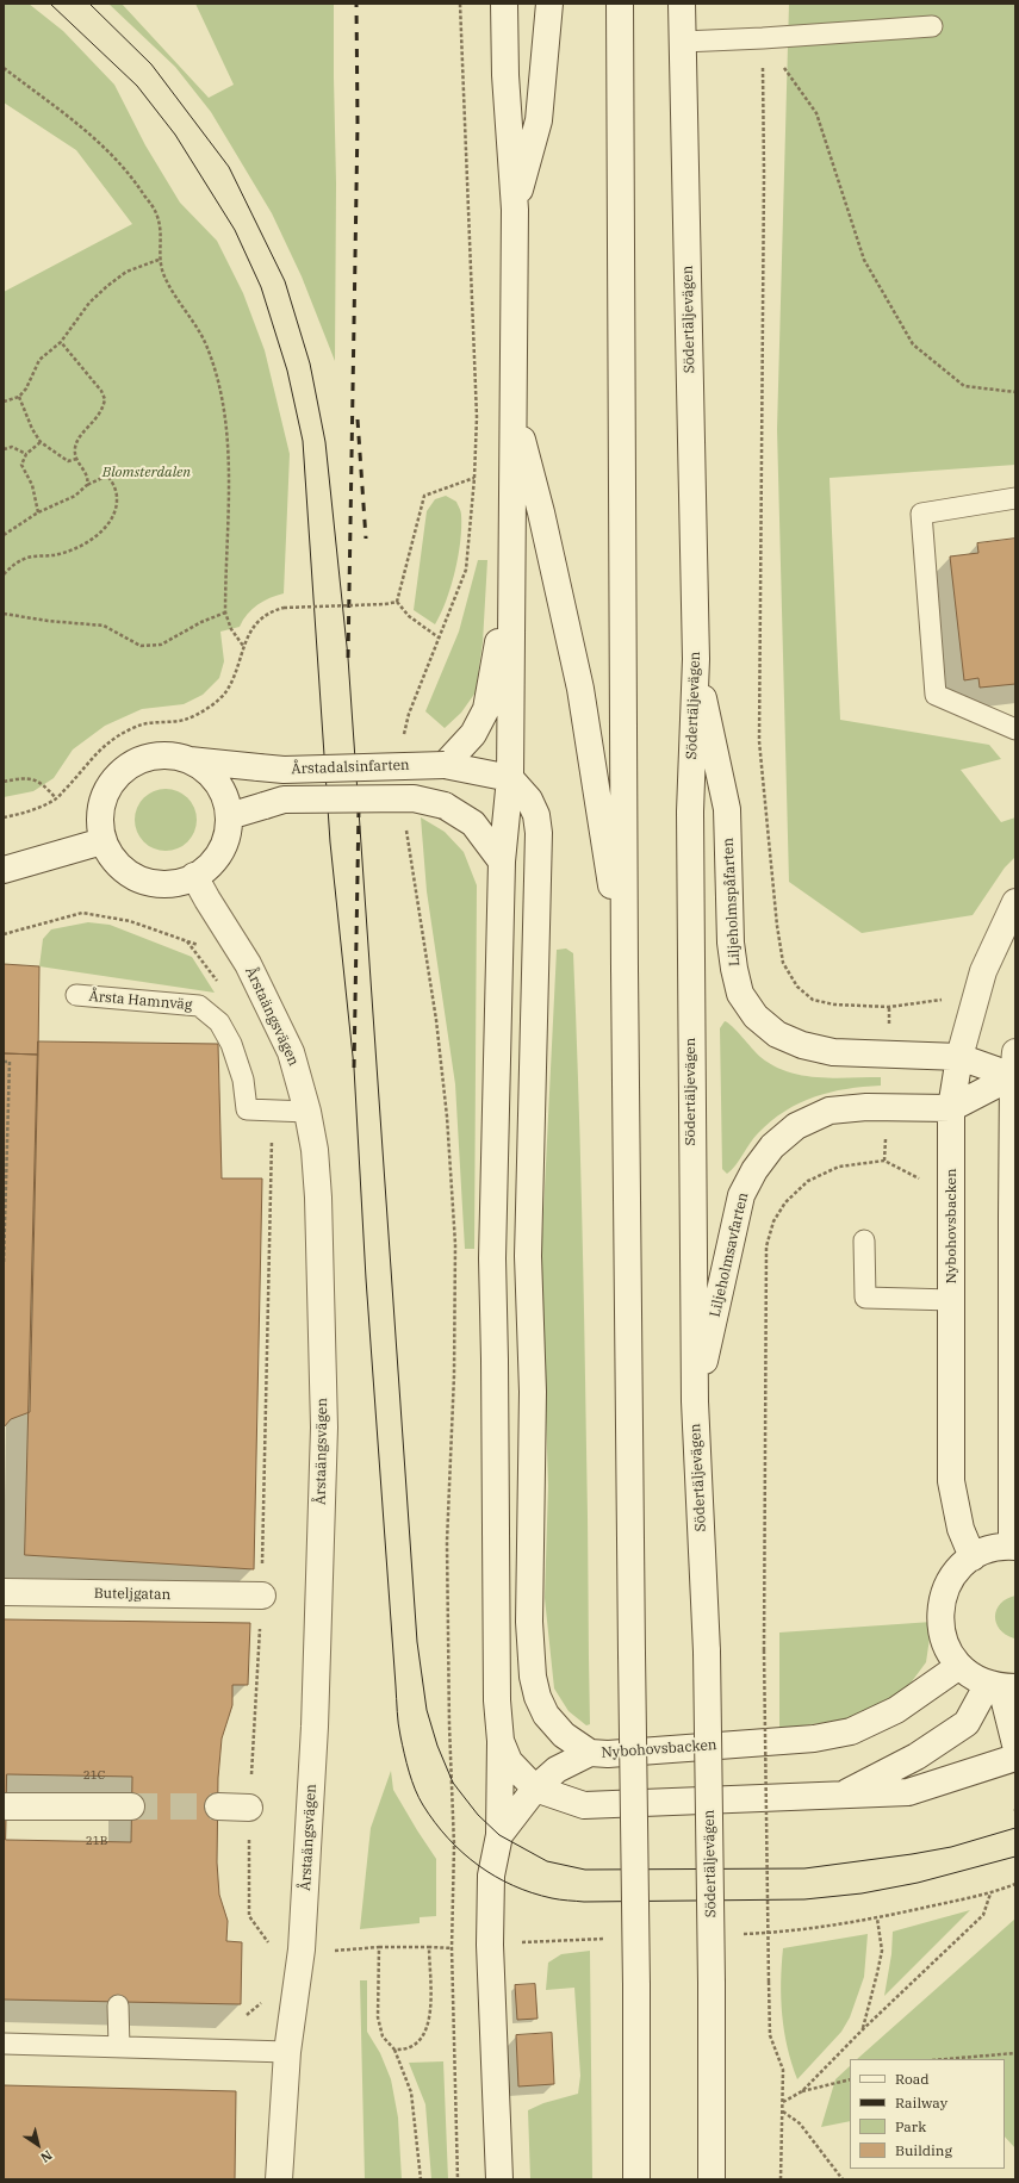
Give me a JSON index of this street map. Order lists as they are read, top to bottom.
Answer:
{
  "streets": {
    "street": [
      "Södertäljevägen",
      "Årstadalsinfarten",
      "Liljeholmspåfarten",
      "Årstaängsvägen",
      "Nybohovsbacken",
      "Liljeholmsavfarten",
      "Buteljgatan"
    ],
    "lane": ["Årsta Hamnväg"]
  },
  "crossings": [
    ["Södertäljevägen", "Liljeholmspåfarten"],
    ["Södertäljevägen", "Liljeholmsavfarten"],
    ["Årstadalsinfarten", "Årstaängsvägen"],
    ["Liljeholmspåfarten", "Nybohovsbacken"],
    ["Liljeholmspåfarten", "Liljeholmsavfarten"],
    ["Årsta Hamnväg", "Årstaängsvägen"],
    ["Nybohovsbacken", "Liljeholmsavfarten"]
  ],
  "parks": ["Blomsterdalen"],
  "house_numbers": ["21C", "21B"],
  "legend": [
    "Road",
    "Railway",
    "Park",
    "Building"
  ],
  "north": "bottom right"
}
